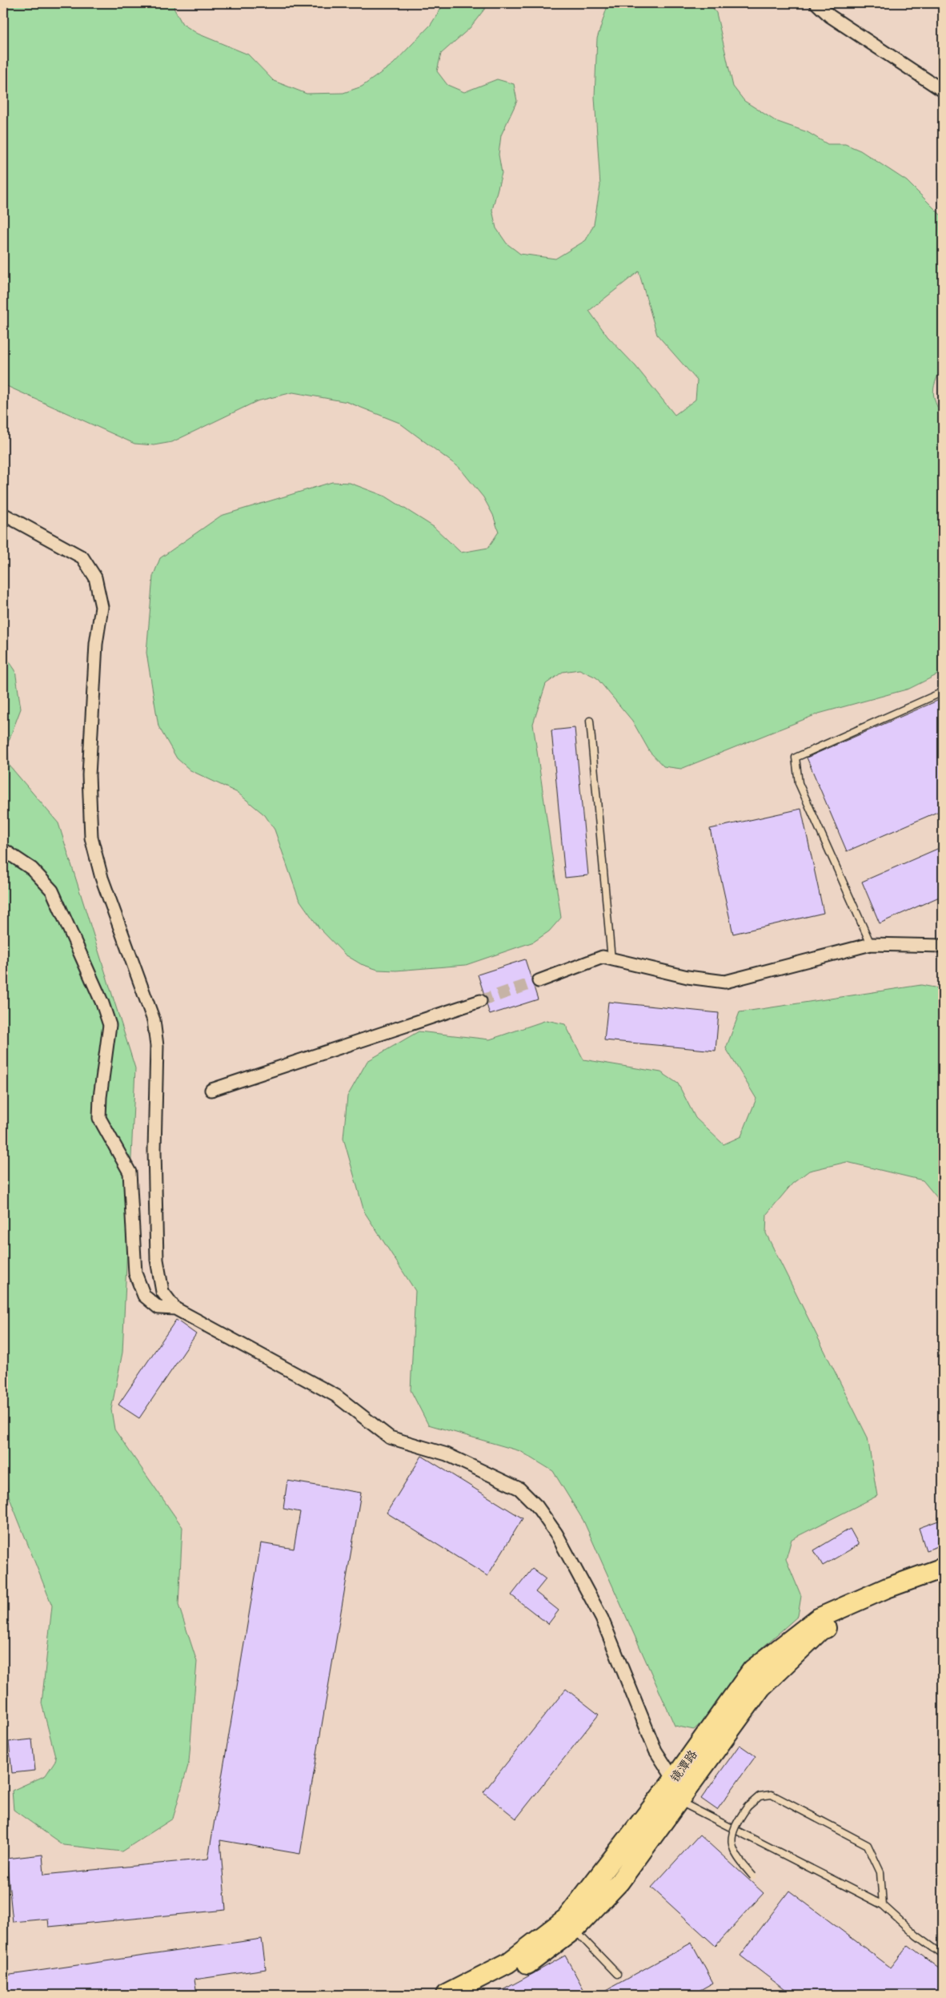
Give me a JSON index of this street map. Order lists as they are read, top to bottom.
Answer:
{
  "streets": {
    "main road": ["镜潭路"]
  }
}
